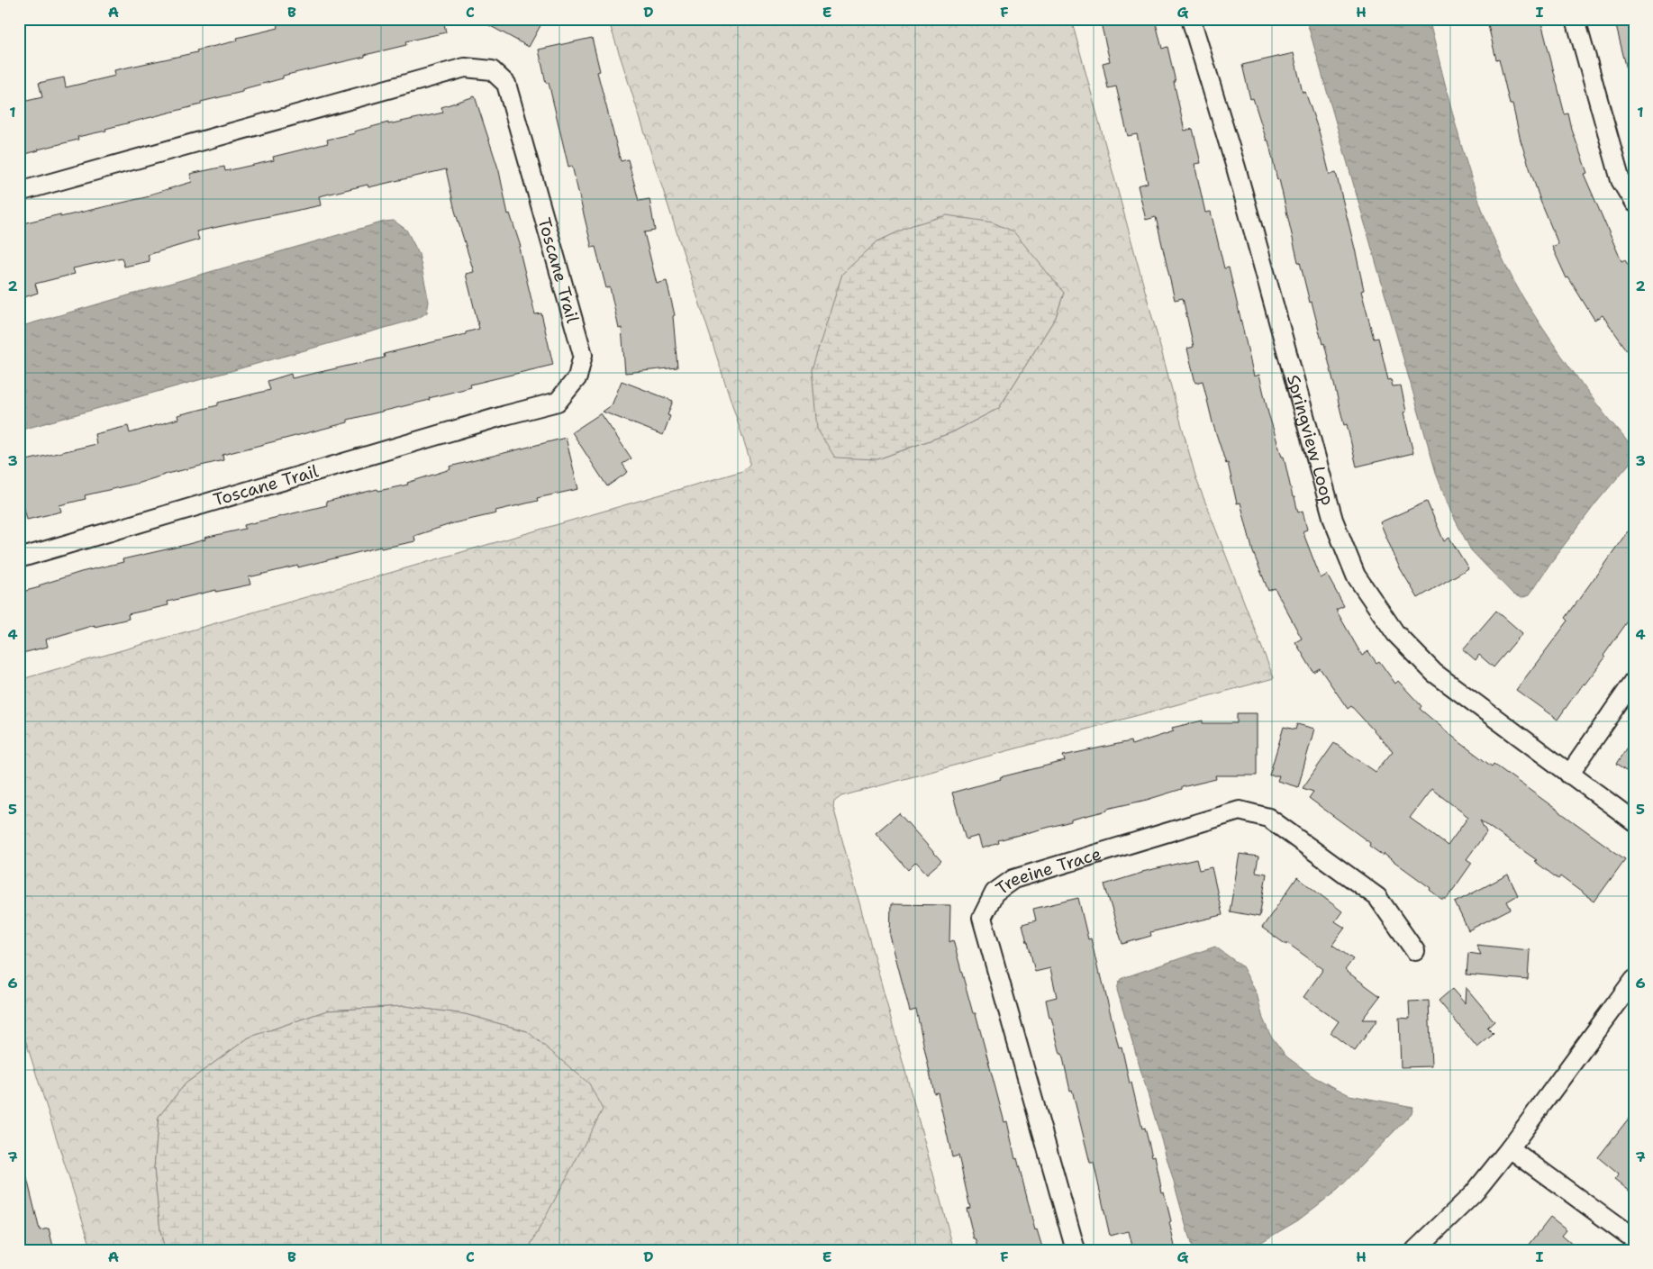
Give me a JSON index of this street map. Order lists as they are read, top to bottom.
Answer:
{
  "streets": {
    "street": ["Toscane Trail", "Springview Loop", "Treeine Trace"]
  },
  "grid": {
    "columns": [
      "A",
      "B",
      "C",
      "D",
      "E",
      "F",
      "G",
      "H",
      "I"
    ],
    "rows": [
      "1",
      "2",
      "3",
      "4",
      "5",
      "6",
      "7"
    ]
  }
}
